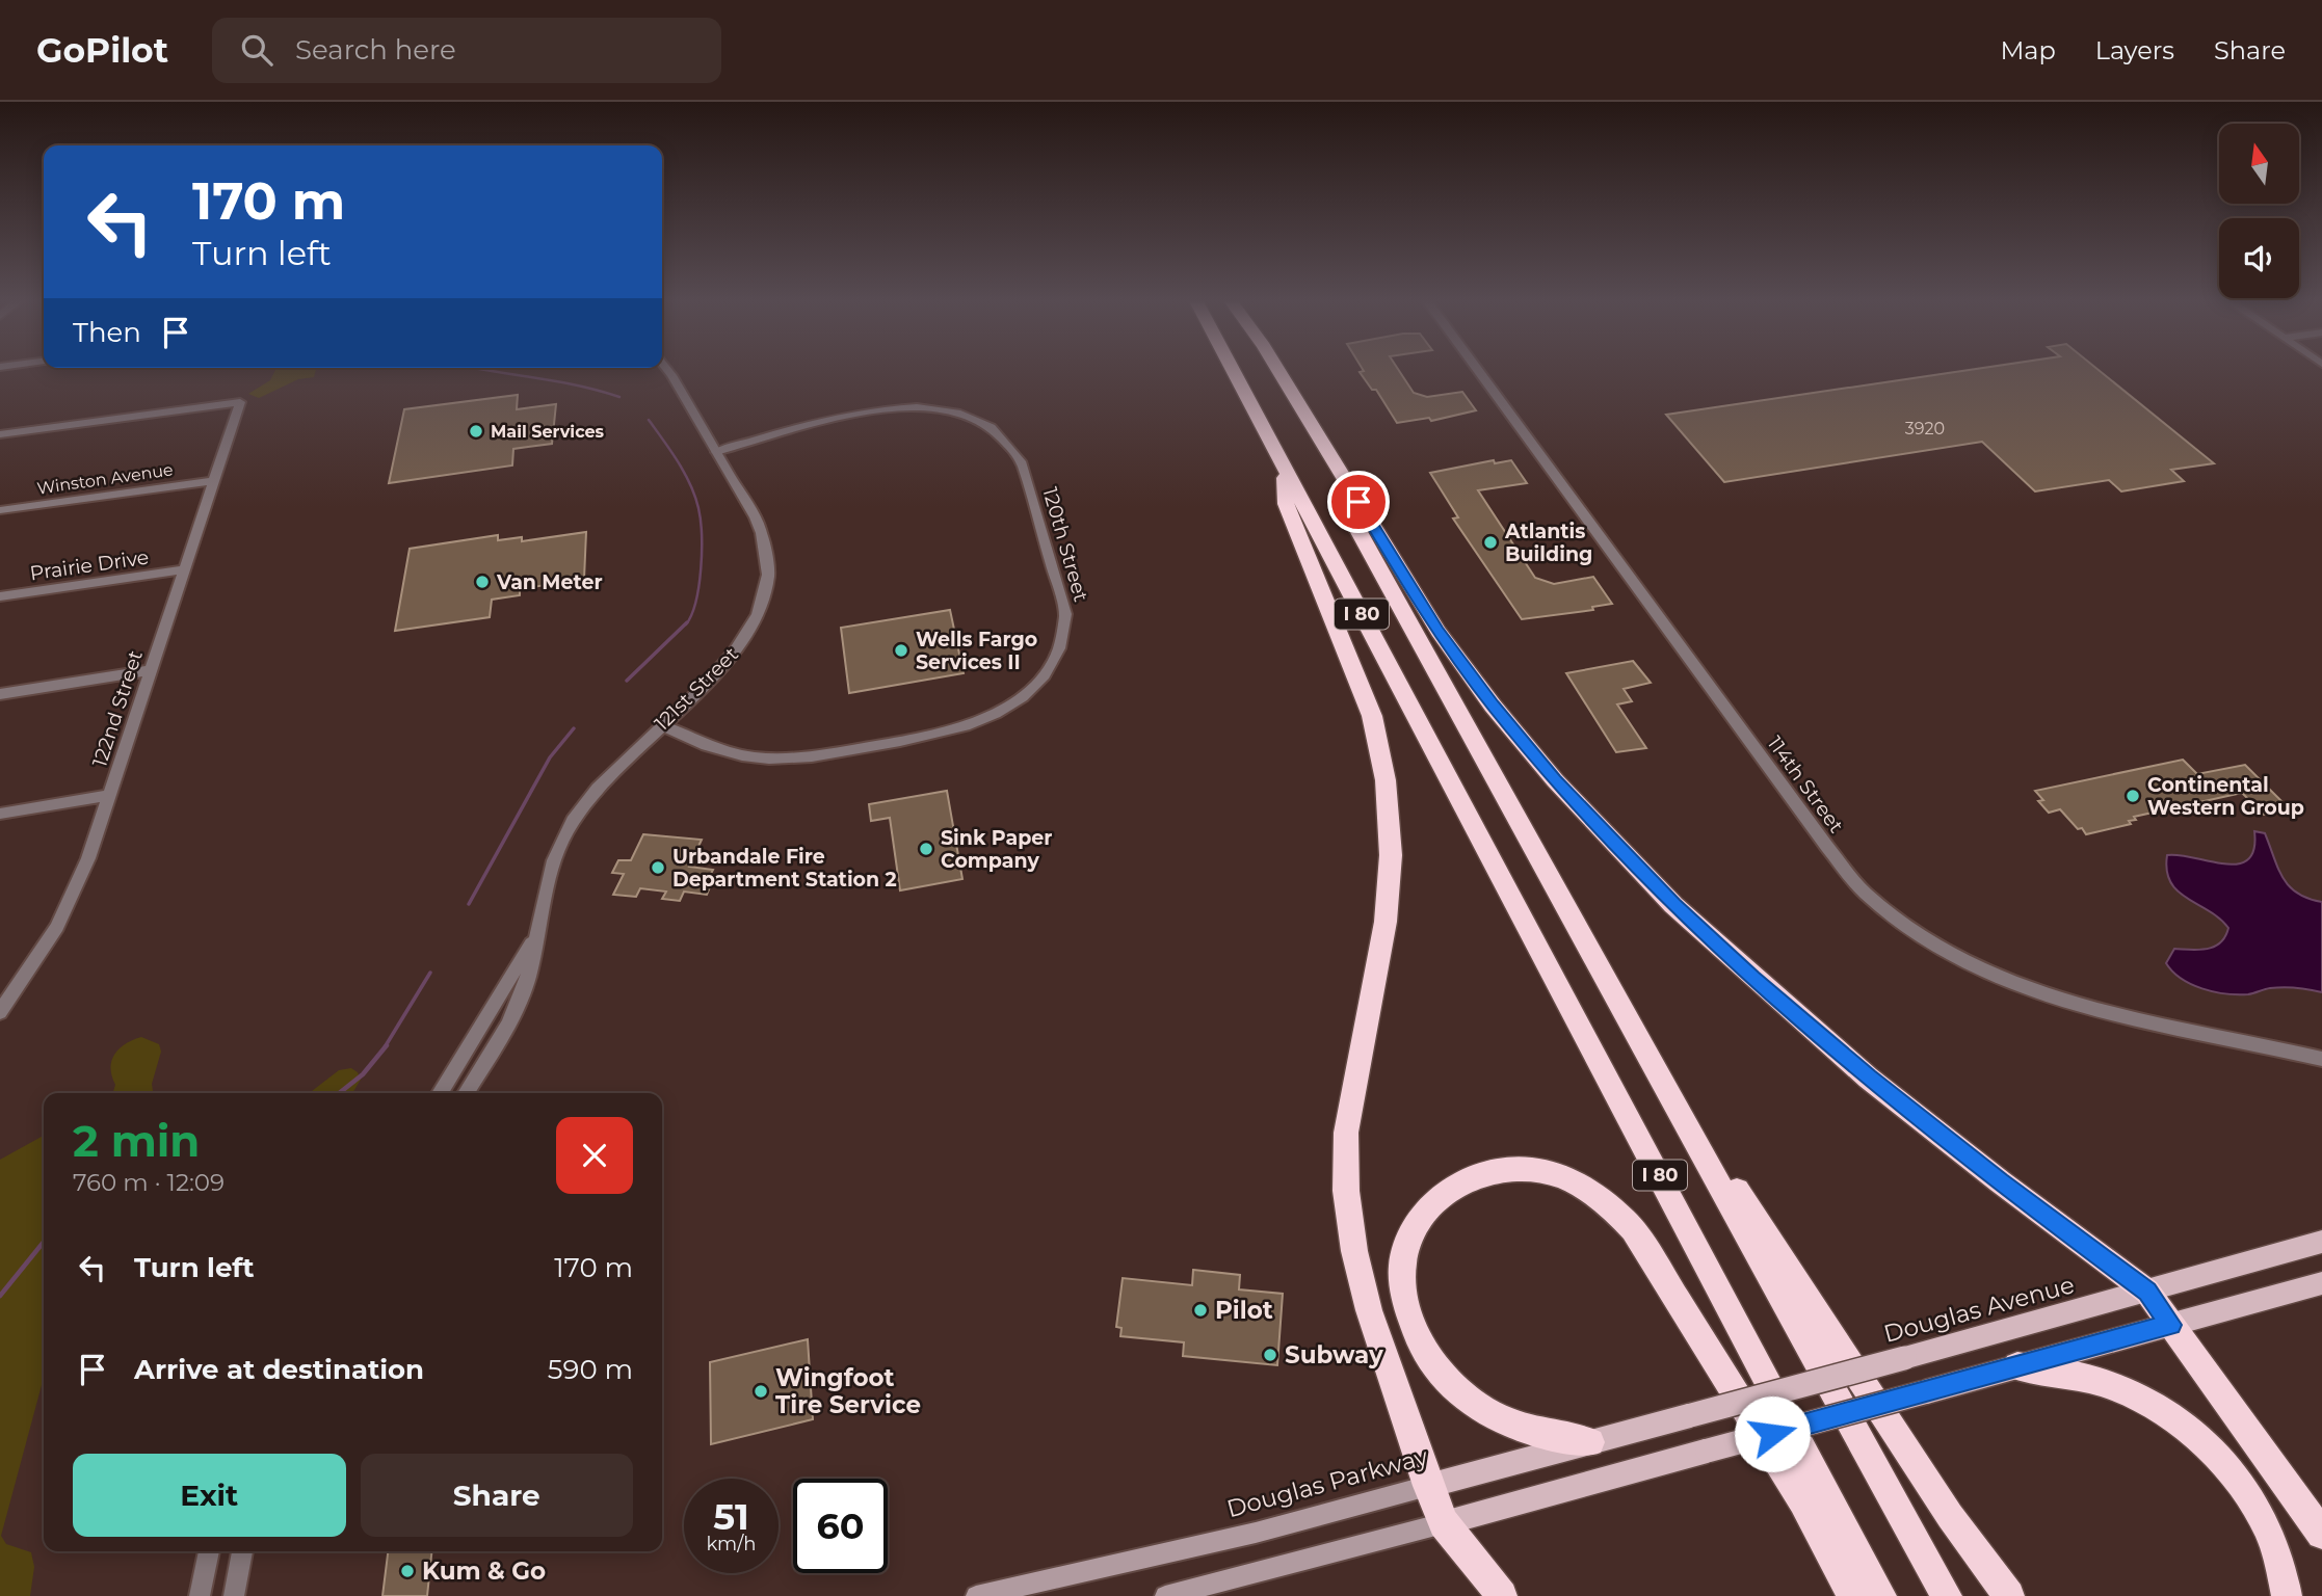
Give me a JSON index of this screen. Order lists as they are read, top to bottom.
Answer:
{
  "streets": {
    "highway": ["I 80"],
    "main road": ["Douglas Avenue", "Douglas Parkway"],
    "street": [
      "Winston Avenue",
      "120th Street",
      "Prairie Drive",
      "121st Street",
      "122nd Street",
      "114th Street"
    ]
  },
  "crossings": [
    ["Winston Avenue", "122nd Street"],
    ["120th Street", "121st Street"],
    ["Prairie Drive", "122nd Street"],
    ["Douglas Avenue", "Douglas Parkway"]
  ],
  "places": [
    "Mail Services",
    "Atlantis Building",
    "Van Meter",
    "Wells Fargo Services II",
    "Continental Western Group",
    "Sink Paper Company",
    "Urbandale Fire Department Station 2",
    "Pilot",
    "Subway",
    "Wingfoot Tire Service",
    "Kum & Go"
  ],
  "house_numbers": ["3920"],
  "north": "top",
  "page": {
    "header": "GoPilot",
    "search": "Search here",
    "nav": ["Map", "Layers", "Share"],
    "turn": ["170 m", "Turn left"],
    "then": "Then",
    "heading": ["2 min", "760 m · 12:09"],
    "list": [
      {
        "name": "Turn left",
        "value": "170 m"
      },
      {
        "name": "Arrive at destination",
        "value": "590 m"
      }
    ],
    "buttons": ["Exit", "Share"],
    "speed": "51 km/h",
    "limit": "60"
  }
}
